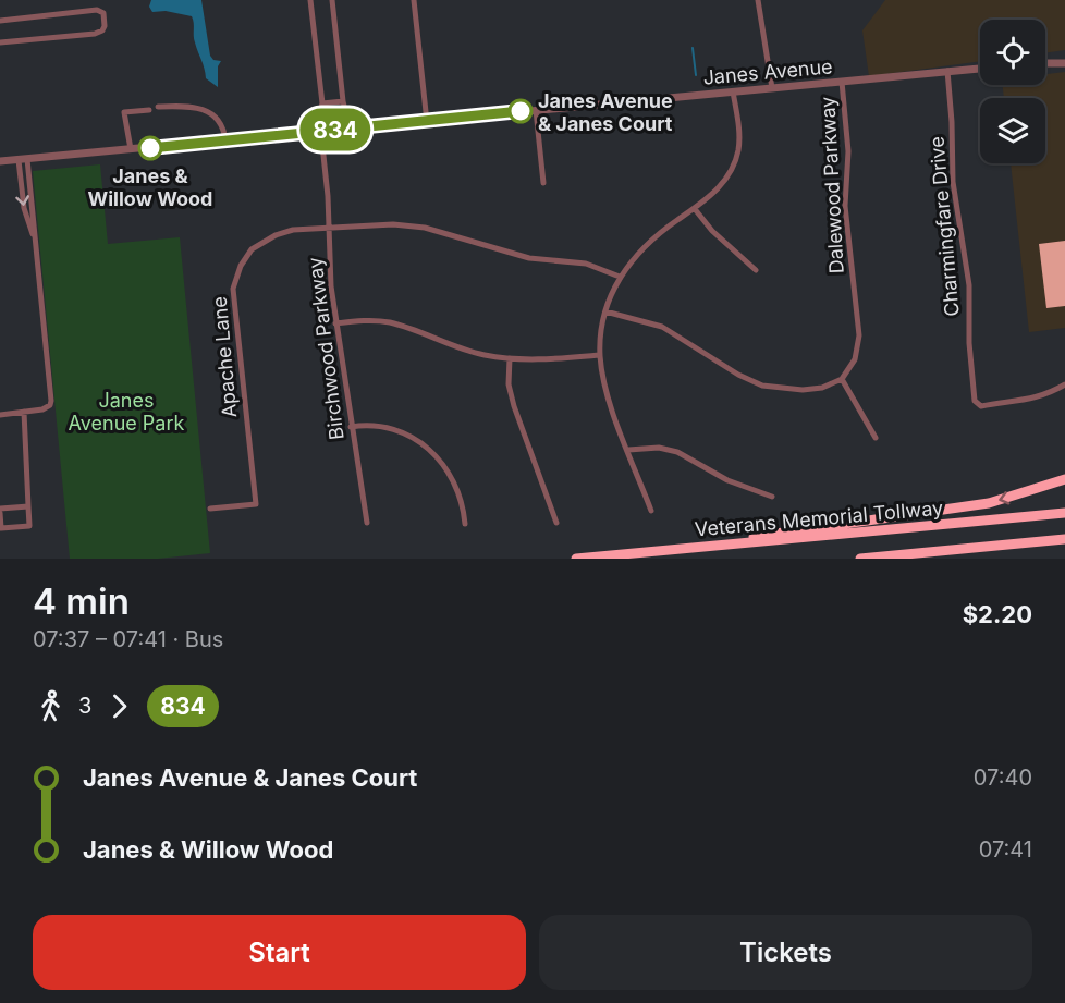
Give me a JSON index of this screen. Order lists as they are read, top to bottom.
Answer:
{
  "streets": {
    "highway": ["Veterans Memorial Tollway"],
    "street": [
      "Janes Avenue",
      "Dalewood Parkway",
      "Charmingfare Drive",
      "Birchwood Parkway",
      "Apache Lane"
    ]
  },
  "crossings": [
    ["Janes Avenue", "Dalewood Parkway"],
    ["Janes Avenue", "Charmingfare Drive"],
    ["Janes Avenue", "Birchwood Parkway"],
    ["Birchwood Parkway", "Apache Lane"]
  ],
  "parks": ["Janes Avenue Park"],
  "places": ["Janes Avenue & Janes Court", "Janes & Willow Wood"],
  "lines": ["bus line 834"],
  "page": {
    "on_map": "834",
    "heading": ["4 min", "07:37 – 07:41 · Bus", "$2.20"],
    "legs": ["3", "834"],
    "list": [
      {
        "name": "Janes Avenue & Janes Court",
        "value": "07:40"
      },
      {
        "name": "Janes & Willow Wood",
        "value": "07:41"
      }
    ],
    "buttons": ["Start", "Tickets"]
  }
}
